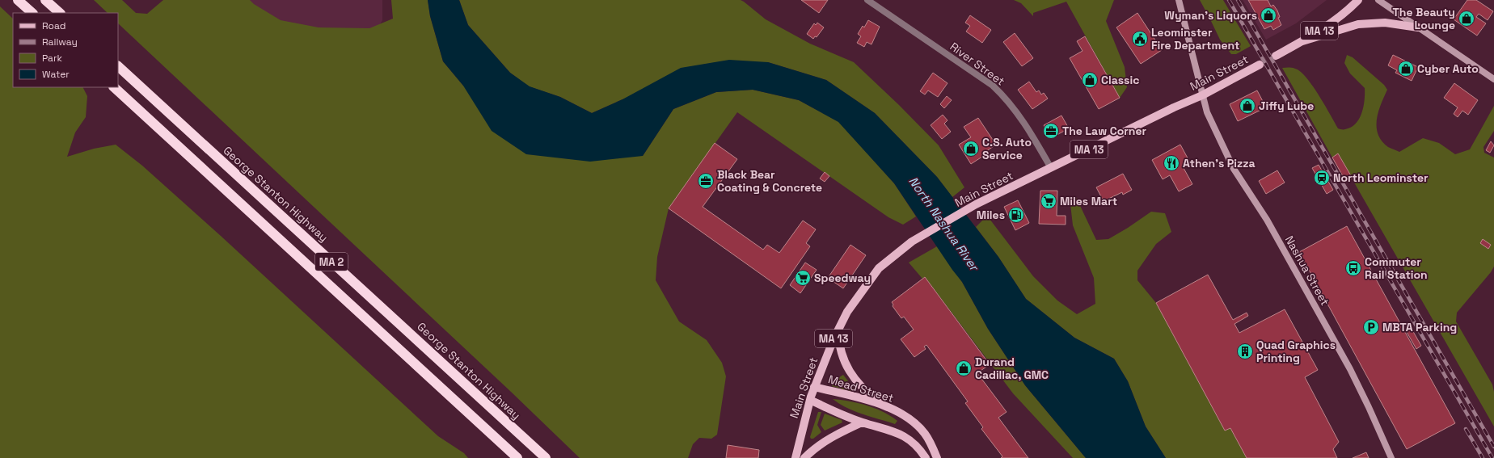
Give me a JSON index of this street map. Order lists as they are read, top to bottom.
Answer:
{
  "streets": {
    "highway": ["George Stanton Highway", "MA 2"],
    "main road": [
      "MA 13",
      "Main Street",
      "Nashua Street",
      "Mead Street"
    ],
    "street": ["River Street"]
  },
  "crossings": [
    ["River Street", "Main Street"],
    ["Main Street", "Nashua Street"],
    ["Main Street", "Mead Street"]
  ],
  "water": ["North Nashua River"],
  "places": {
    "shop": [
      "Wyman's Liquors",
      "The Beauty Lounge",
      "Cyber Auto",
      "Classic",
      "Jiffy Lube",
      "C.S. Auto Service",
      "Durand Cadillac, GMC"
    ],
    "public building": ["Leominster Fire Department"],
    "office": ["The Law Corner", "Black Bear Coating & Concrete"],
    "restaurant": ["Athen's Pizza"],
    "station": ["North Leominster"],
    "supermarket": ["Miles Mart", "Speedway"],
    "fuel station": ["Miles"],
    "bus stop": ["Commuter Rail Station"],
    "parking": ["MBTA Parking"],
    "building": ["Quad Graphics Printing"]
  },
  "legend": [
    "Road",
    "Railway",
    "Park",
    "Water"
  ]
}
